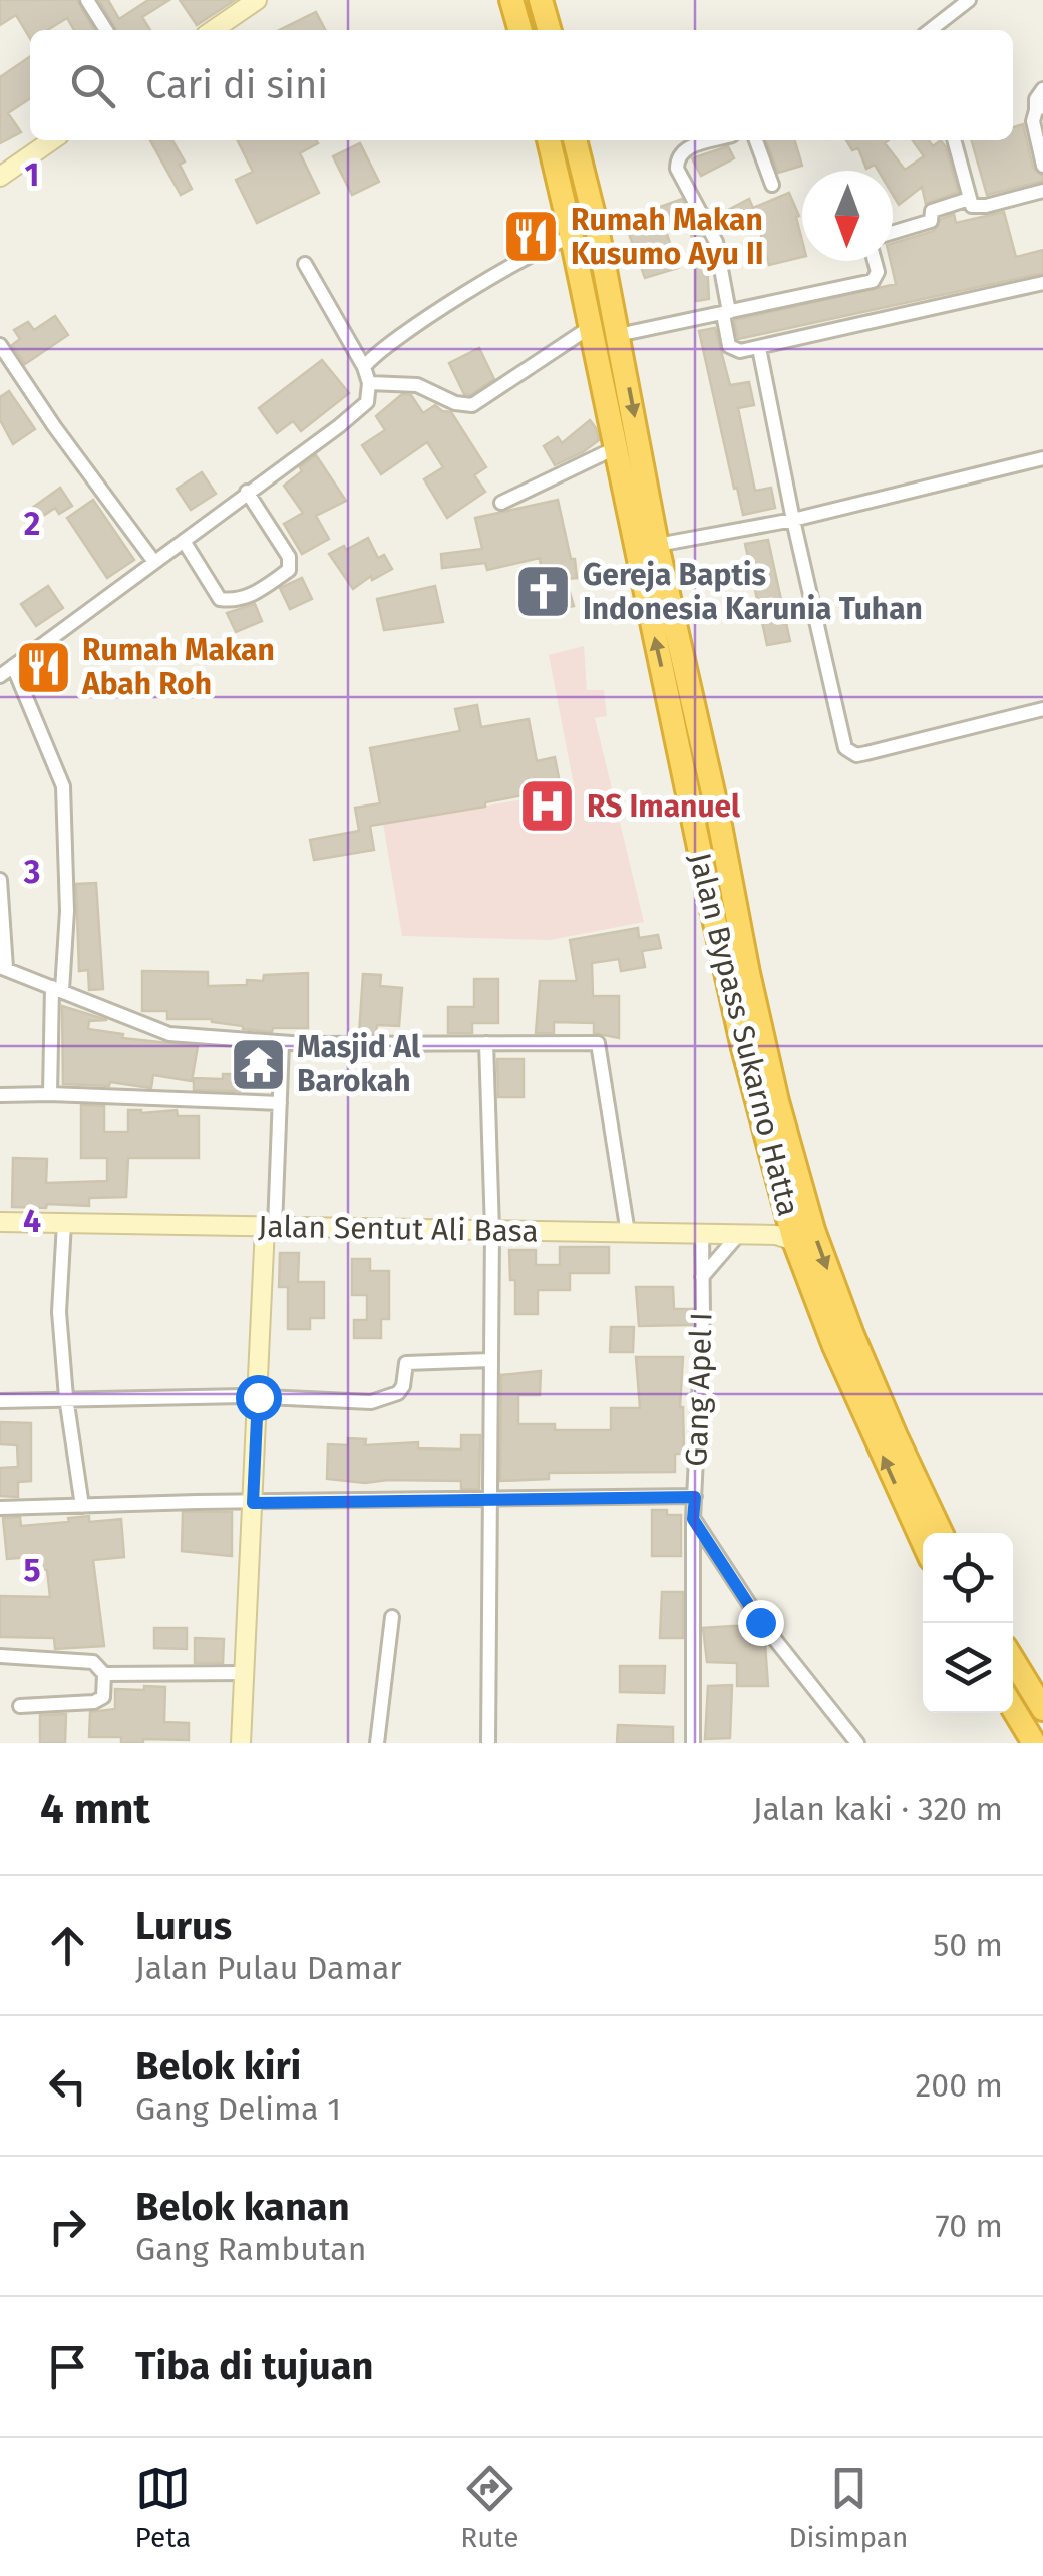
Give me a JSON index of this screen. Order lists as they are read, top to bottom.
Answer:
{
  "streets": {
    "highway": ["Jalan Bypass Sukarno Hatta"],
    "street": ["Jalan Sentut Ali Basa", "Gang Apel I"]
  },
  "crossings": [
    ["Jalan Bypass Sukarno Hatta", "Jalan Sentut Ali Basa"],
    ["Jalan Sentut Ali Basa", "Gang Apel I"]
  ],
  "places": {
    "restaurant": ["Rumah Makan Kusumo Ayu II", "Rumah Makan Abah Roh"],
    "church": ["Gereja Baptis Indonesia Karunia Tuhan"],
    "hospital": ["RS Imanuel"],
    "temple": ["Masjid Al Barokah"]
  },
  "north": "bottom",
  "page": {
    "search": "Cari di sini",
    "heading": ["4 mnt", "Jalan kaki · 320 m"],
    "list": [
      ["Lurus", "Jalan Pulau Damar", "50 m"],
      ["Belok kiri", "Gang Delima 1", "200 m"],
      ["Belok kanan", "Gang Rambutan", "70 m"],
      "Tiba di tujuan"
    ],
    "nav": ["Peta", "Rute", "Disimpan"]
  },
  "grid": {
    "rows": [
      "1",
      "2",
      "3",
      "4",
      "5"
    ]
  }
}
